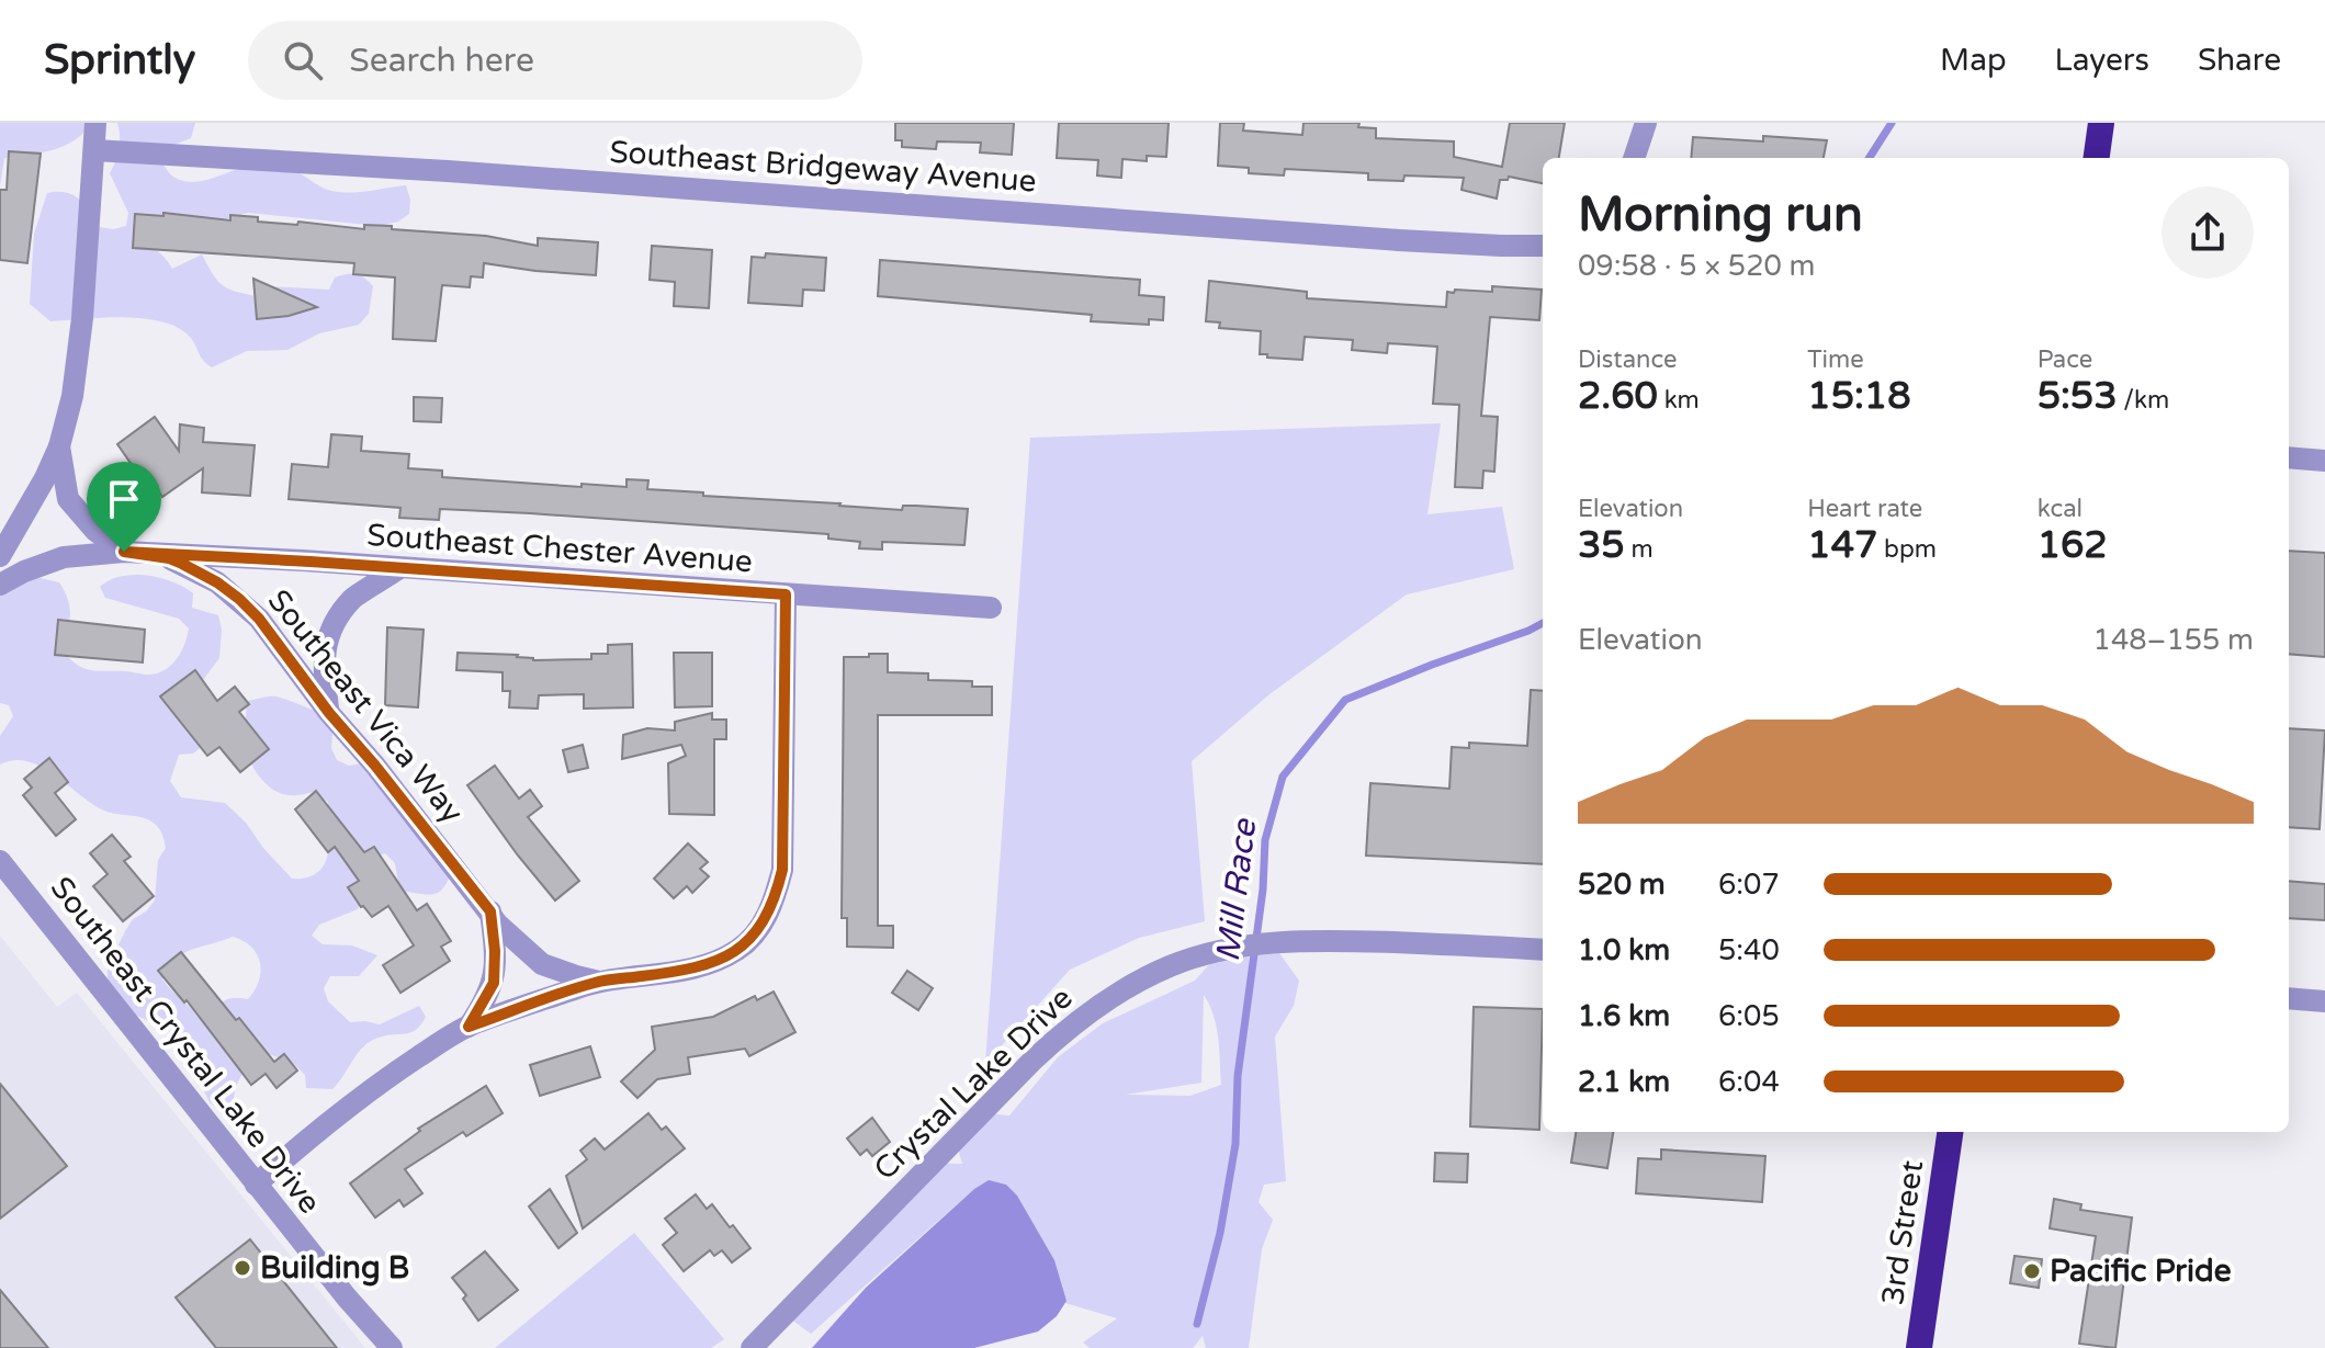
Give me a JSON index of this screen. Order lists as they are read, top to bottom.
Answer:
{
  "streets": {
    "highway": ["3rd Street"],
    "street": [
      "Southeast Bridgeway Avenue",
      "Southeast Chester Avenue",
      "Southeast Vica Way",
      "Southeast Crystal Lake Drive",
      "Crystal Lake Drive"
    ]
  },
  "crossings": [
    ["Southeast Chester Avenue", "Southeast Vica Way"]
  ],
  "water": ["Mill Race"],
  "places": ["Building B", "Pacific Pride"],
  "page": {
    "header": "Sprintly",
    "search": "Search here",
    "nav": ["Map", "Layers", "Share"],
    "heading": ["Morning run", "09:58 · 5 × 520 m"],
    "stats": [
      ["Distance", "2.60 km"],
      ["Time", "15:18"],
      ["Pace", "5:53 /km"],
      ["Elevation", "35 m"],
      ["Heart rate", "147 bpm"],
      ["kcal", "162"]
    ],
    "chart": ["Elevation", "148–155 m"],
    "list": [
      {
        "name": "520 m",
        "note": "6:07"
      },
      {
        "name": "1.0 km",
        "note": "5:40"
      },
      {
        "name": "1.6 km",
        "note": "6:05"
      },
      {
        "name": "2.1 km",
        "note": "6:04"
      }
    ]
  }
}
